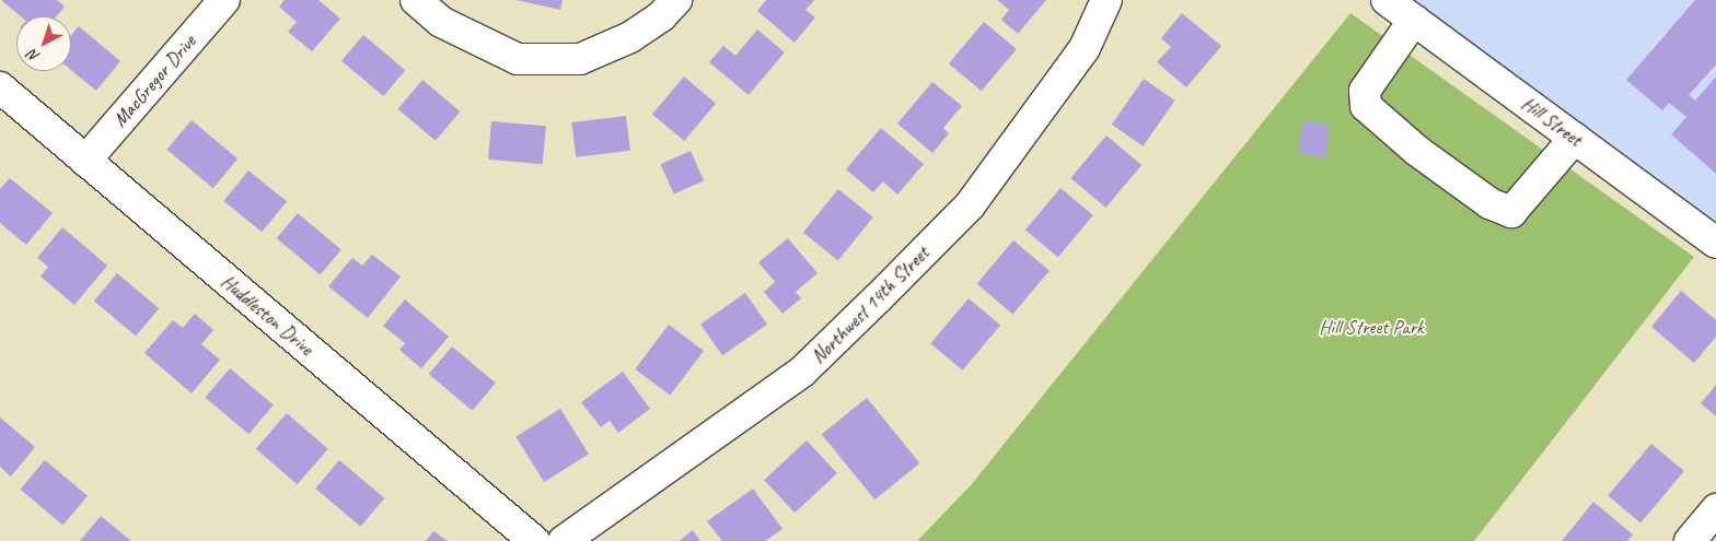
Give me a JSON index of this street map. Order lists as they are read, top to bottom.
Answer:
{
  "streets": {
    "street": [
      "MacGregor Drive",
      "Hill Street",
      "Northwest 14th Street",
      "Huddleston Drive"
    ]
  },
  "crossings": [
    ["MacGregor Drive", "Huddleston Drive"]
  ],
  "parks": ["Hill Street Park"],
  "north": "bottom left"
}
